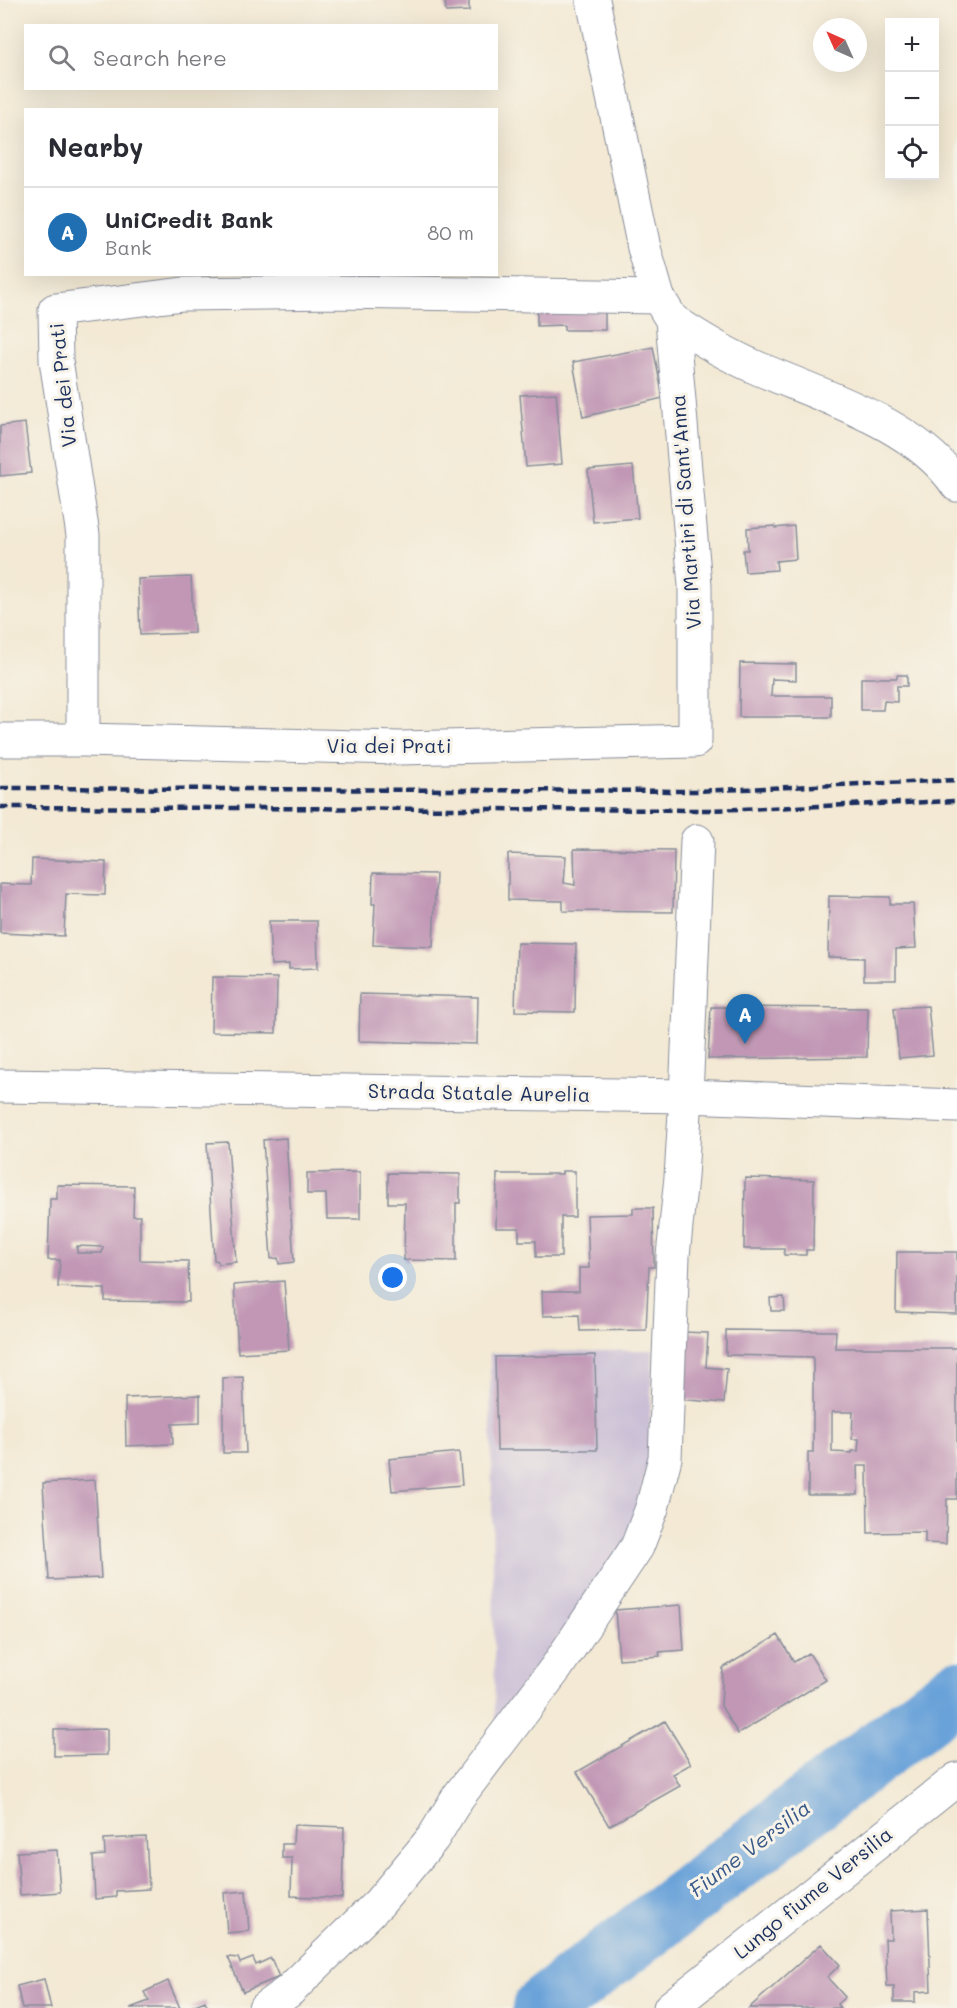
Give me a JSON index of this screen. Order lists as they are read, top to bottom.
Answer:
{
  "streets": {
    "street": [
      "Via dei Prati",
      "Via Martiri di Sant'Anna",
      "Strada Statale Aurelia",
      "Lungo fiume Versilia"
    ]
  },
  "crossings": [
    ["Via dei Prati", "Via Martiri di Sant'Anna"]
  ],
  "water": ["Fiume Versilia"],
  "north": "top left",
  "page": {
    "map_buttons": ["+", "−"],
    "search": "Search here",
    "heading": "Nearby",
    "list": [
      {
        "mark": "A",
        "name": "UniCredit Bank",
        "note": "Bank",
        "value": "80 m"
      }
    ],
    "pins": "A"
  }
}
